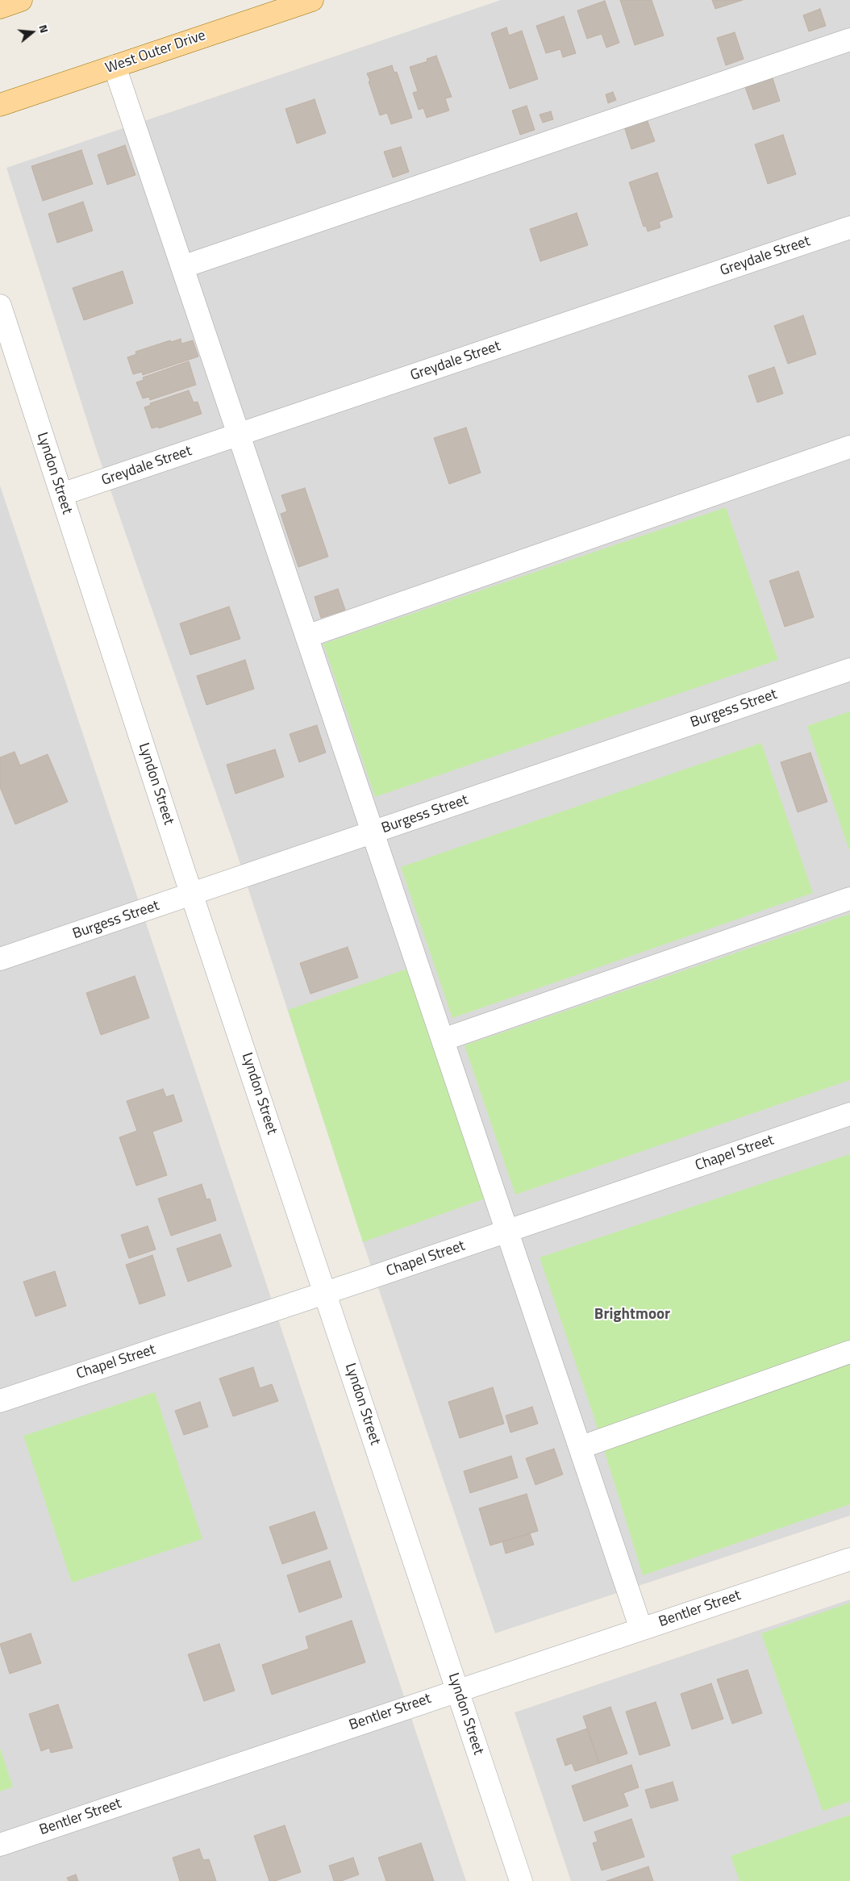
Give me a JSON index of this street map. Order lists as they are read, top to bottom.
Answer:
{
  "streets": {
    "main road": ["West Outer Drive"],
    "street": [
      "Greydale Street",
      "Lyndon Street",
      "Burgess Street",
      "Chapel Street",
      "Bentler Street"
    ]
  },
  "crossings": [
    ["Greydale Street", "Lyndon Street"],
    ["Lyndon Street", "Burgess Street"],
    ["Lyndon Street", "Chapel Street"],
    ["Lyndon Street", "Bentler Street"]
  ],
  "districts": ["Brightmoor"],
  "north": "right"
}
